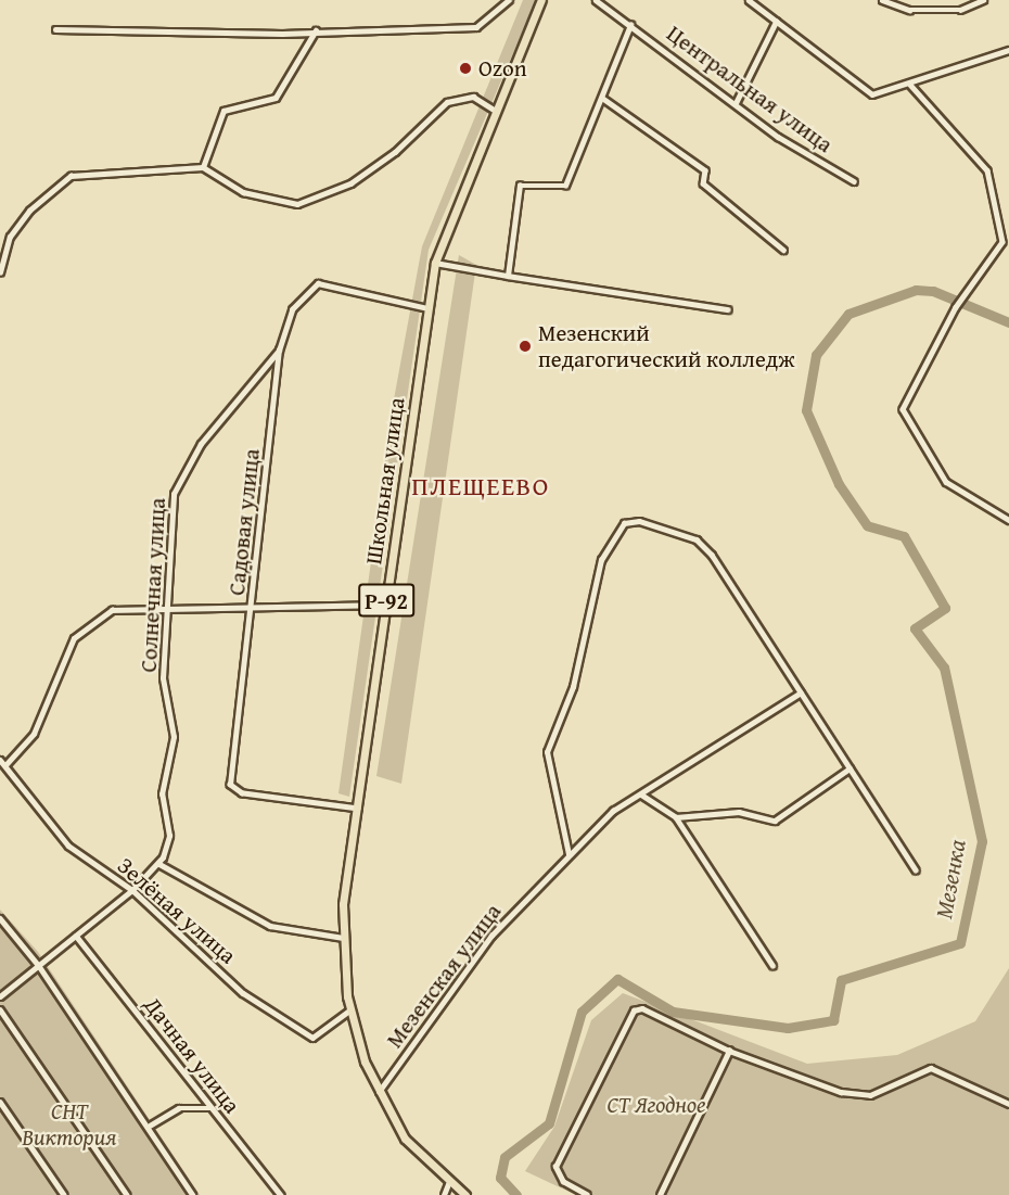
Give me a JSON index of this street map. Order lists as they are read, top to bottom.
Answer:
{
  "streets": {
    "main road": ["Школьная улица", "Р-92"],
    "street": [
      "Центральная улица",
      "Садовая улица",
      "Солнечная улица",
      "Зелёная улица",
      "Мезенская улица",
      "Дачная улица"
    ]
  },
  "crossings": [
    ["Школьная улица", "Садовая улица"],
    ["Школьная улица", "Р-92"],
    ["Садовая улица", "Солнечная улица"],
    ["Р-92", "Зелёная улица"],
    ["Р-92", "Мезенская улица"]
  ],
  "districts": ["ПЛЕЩЕЕВО"],
  "water": ["Мезенка"],
  "parks": ["СТ Ягодное", "СНТ Виктория"],
  "places": ["Ozon", "Мезенский педагогический колледж"]
}
